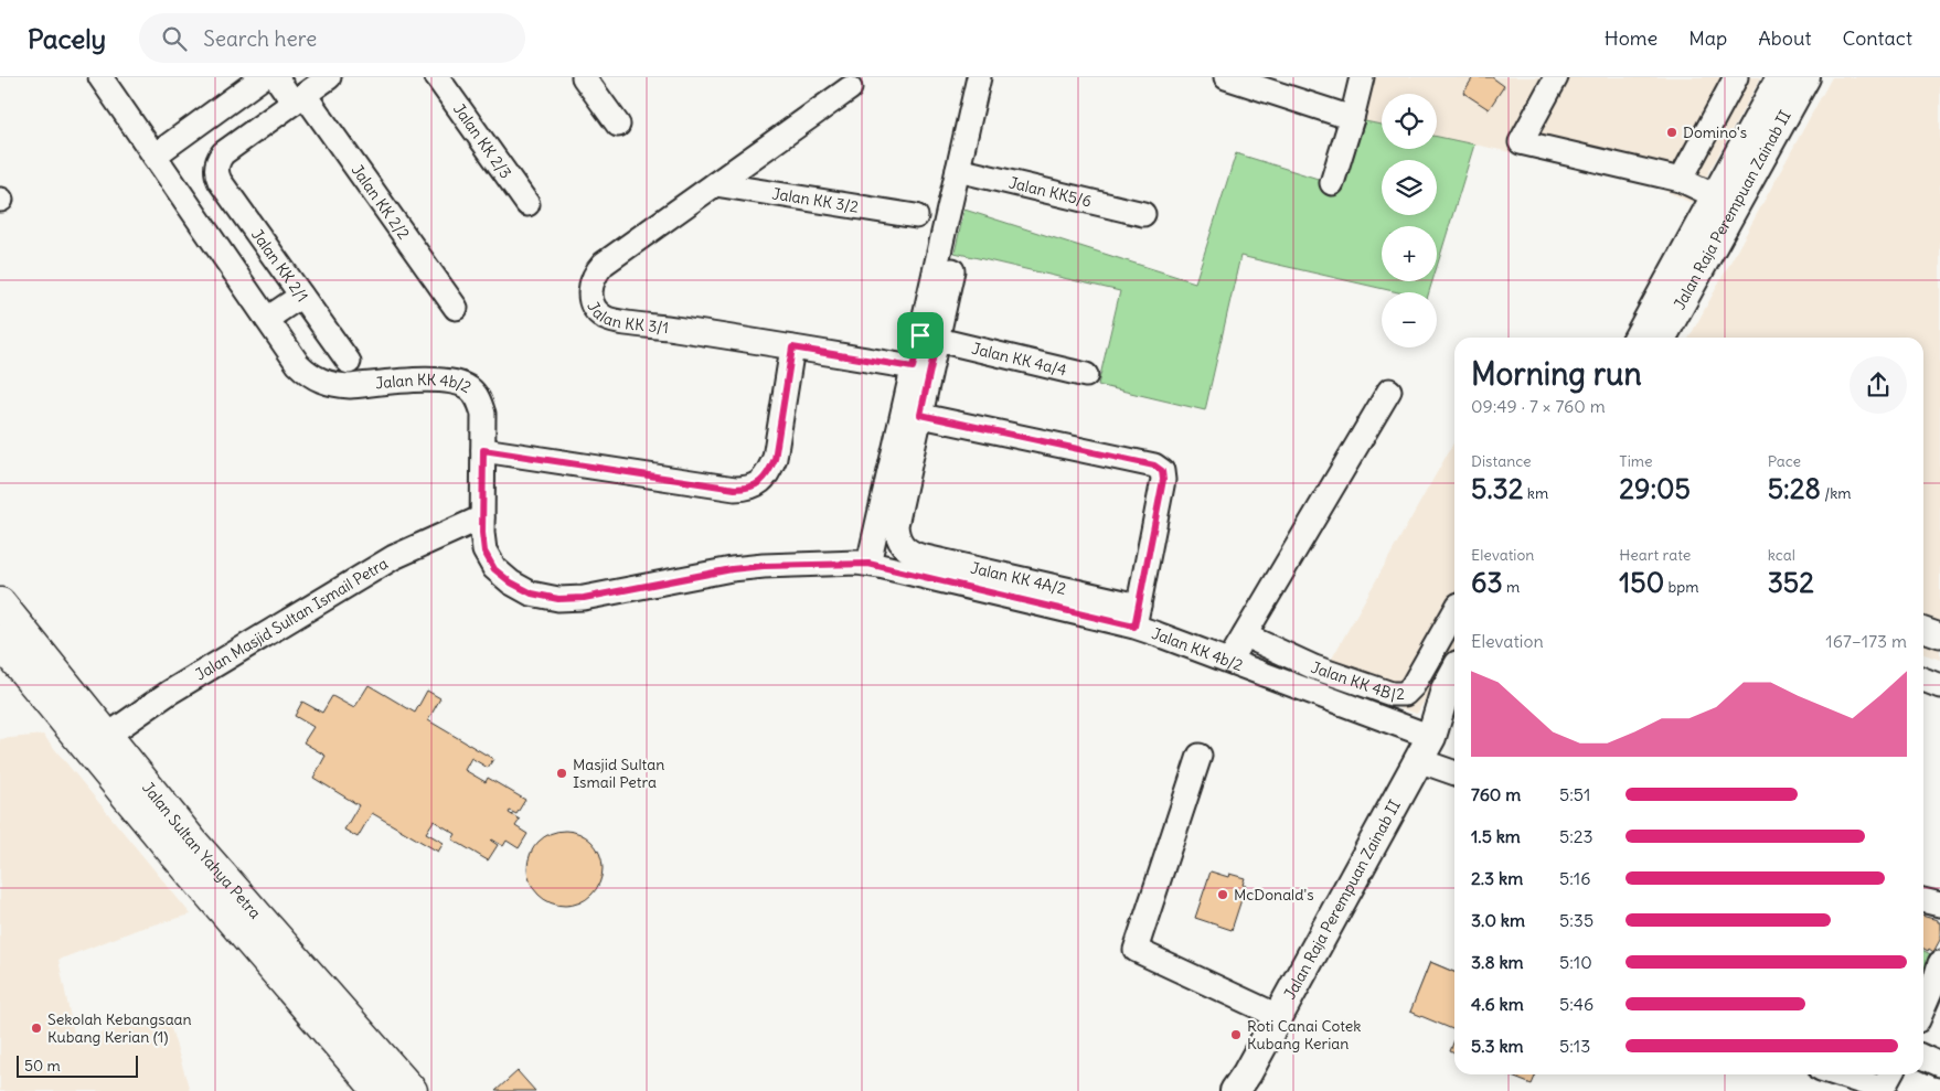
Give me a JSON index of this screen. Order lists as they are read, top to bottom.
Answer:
{
  "streets": {
    "highway": ["Jalan Sultan Yahya Petra"],
    "main road": ["Jalan Raja Perempuan Zainab II"],
    "street": [
      "Jalan KK 2/3",
      "Jalan KK5/6",
      "Jalan KK 3/2",
      "Jalan KK 2/2",
      "Jalan KK 2/1",
      "Jalan KK 3/1",
      "Jalan KK 4a/4",
      "Jalan KK 4b/2",
      "Jalan KK 4A/2",
      "Jalan Masjid Sultan Ismail Petra",
      "Jalan KK 4B/2"
    ]
  },
  "crossings": [
    ["Jalan KK 3/2", "Jalan KK 3/1"],
    ["Jalan KK 2/2", "Jalan KK 2/1"],
    ["Jalan Raja Perempuan Zainab II", "Jalan KK 4b/2"],
    ["Jalan KK 4b/2", "Jalan KK 4A/2"],
    ["Jalan KK 4b/2", "Jalan Masjid Sultan Ismail Petra"],
    ["Jalan Masjid Sultan Ismail Petra", "Jalan Sultan Yahya Petra"]
  ],
  "places": [
    "Domino's",
    "Masjid Sultan Ismail Petra",
    "McDonald's",
    "Sekolah Kebangsaan Kubang Kerian (1)",
    "Roti Canai Cotek Kubang Kerian"
  ],
  "scale_bar": "50 m",
  "page": {
    "header": "Pacely",
    "search": "Search here",
    "nav": [
      "Home",
      "Map",
      "About",
      "Contact"
    ],
    "map_buttons": ["+", "−"],
    "heading": ["Morning run", "09:49 · 7 × 760 m"],
    "stats": [
      ["Distance", "5.32 km"],
      ["Time", "29:05"],
      ["Pace", "5:28 /km"],
      ["Elevation", "63 m"],
      ["Heart rate", "150 bpm"],
      ["kcal", "352"]
    ],
    "chart": ["Elevation", "167–173 m"],
    "list": [
      {
        "name": "760 m",
        "note": "5:51"
      },
      {
        "name": "1.5 km",
        "note": "5:23"
      },
      {
        "name": "2.3 km",
        "note": "5:16"
      },
      {
        "name": "3.0 km",
        "note": "5:35"
      },
      {
        "name": "3.8 km",
        "note": "5:10"
      },
      {
        "name": "4.6 km",
        "note": "5:46"
      },
      {
        "name": "5.3 km",
        "note": "5:13"
      }
    ],
    "scale": "50 m"
  }
}
